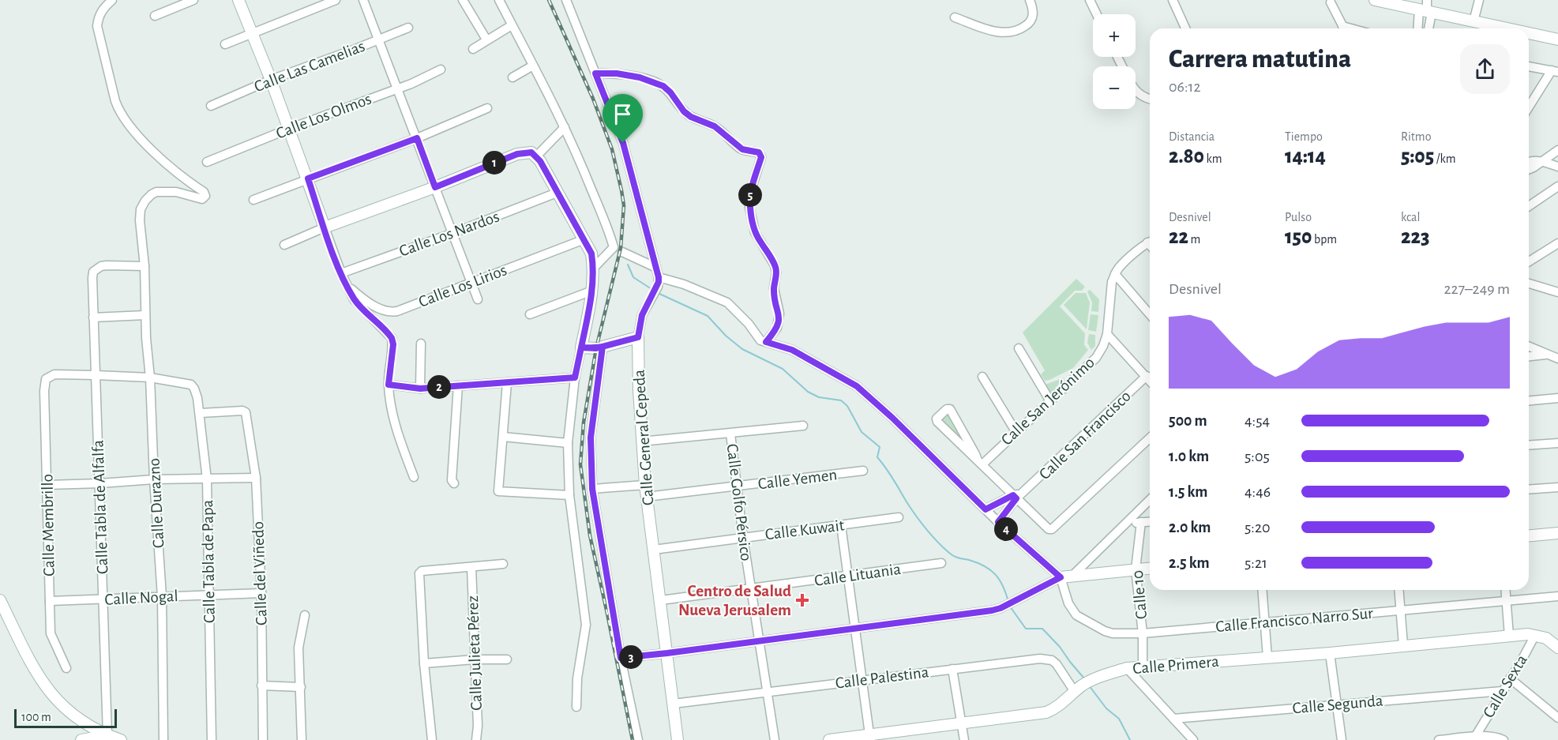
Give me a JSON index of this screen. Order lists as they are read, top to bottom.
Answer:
{
  "streets": {
    "street": [
      "Calle Las Camelias",
      "Calle Los Olmos",
      "Calle Los Nardos",
      "Calle Los Lirios",
      "Calle San Jerónimo",
      "Calle San Francisco",
      "Calle General Cepeda",
      "Calle Yemen",
      "Calle Golfo Pérsico",
      "Calle Durazno",
      "Calle Tabla de Alfalfa",
      "Calle Membrillo",
      "Calle Kuwait",
      "Calle Tabla de Papa",
      "Calle del Viñedo",
      "Calle Lituania",
      "Calle 10",
      "Calle Nogal",
      "Calle Francisco Narro Sur",
      "Calle Julieta Pérez",
      "Calle Primera",
      "Calle Palestina",
      "Calle Sexta",
      "Calle Segunda"
    ]
  },
  "crossings": [
    ["Calle General Cepeda", "Calle Yemen"],
    ["Calle General Cepeda", "Calle Kuwait"],
    ["Calle General Cepeda", "Calle Lituania"],
    ["Calle General Cepeda", "Calle Palestina"],
    ["Calle Yemen", "Calle Golfo Pérsico"],
    ["Calle Golfo Pérsico", "Calle Kuwait"],
    ["Calle Golfo Pérsico", "Calle Lituania"],
    ["Calle Golfo Pérsico", "Calle Palestina"],
    ["Calle Durazno", "Calle Tabla de Alfalfa"],
    ["Calle Durazno", "Calle Tabla de Papa"],
    ["Calle Durazno", "Calle Nogal"],
    ["Calle Tabla de Alfalfa", "Calle Membrillo"],
    ["Calle Tabla de Alfalfa", "Calle Nogal"],
    ["Calle Membrillo", "Calle Nogal"],
    ["Calle Tabla de Papa", "Calle del Viñedo"],
    ["Calle Tabla de Papa", "Calle Nogal"],
    ["Calle del Viñedo", "Calle Nogal"],
    ["Calle 10", "Calle Francisco Narro Sur"],
    ["Calle 10", "Calle Primera"],
    ["Calle Primera", "Calle Palestina"],
    ["Calle Primera", "Calle Sexta"],
    ["Calle Sexta", "Calle Segunda"]
  ],
  "places": {
    "health": ["Centro de Salud Nueva Jerusalem"]
  },
  "scale_bar": "100 m",
  "page": {
    "map_buttons": ["+", "−"],
    "heading": ["Carrera matutina", "06:12"],
    "stats": [
      ["Distancia", "2.80 km"],
      ["Tiempo", "14:14"],
      ["Ritmo", "5:05 /km"],
      ["Desnivel", "22 m"],
      ["Pulso", "150 bpm"],
      ["kcal", "223"]
    ],
    "pins": [
      "1",
      "5",
      "2",
      "4",
      "3"
    ],
    "chart": ["Desnivel", "227–249 m"],
    "list": [
      {
        "name": "500 m",
        "note": "4:54"
      },
      {
        "name": "1.0 km",
        "note": "5:05"
      },
      {
        "name": "1.5 km",
        "note": "4:46"
      },
      {
        "name": "2.0 km",
        "note": "5:20"
      },
      {
        "name": "2.5 km",
        "note": "5:21"
      }
    ],
    "scale": "100 m"
  }
}
